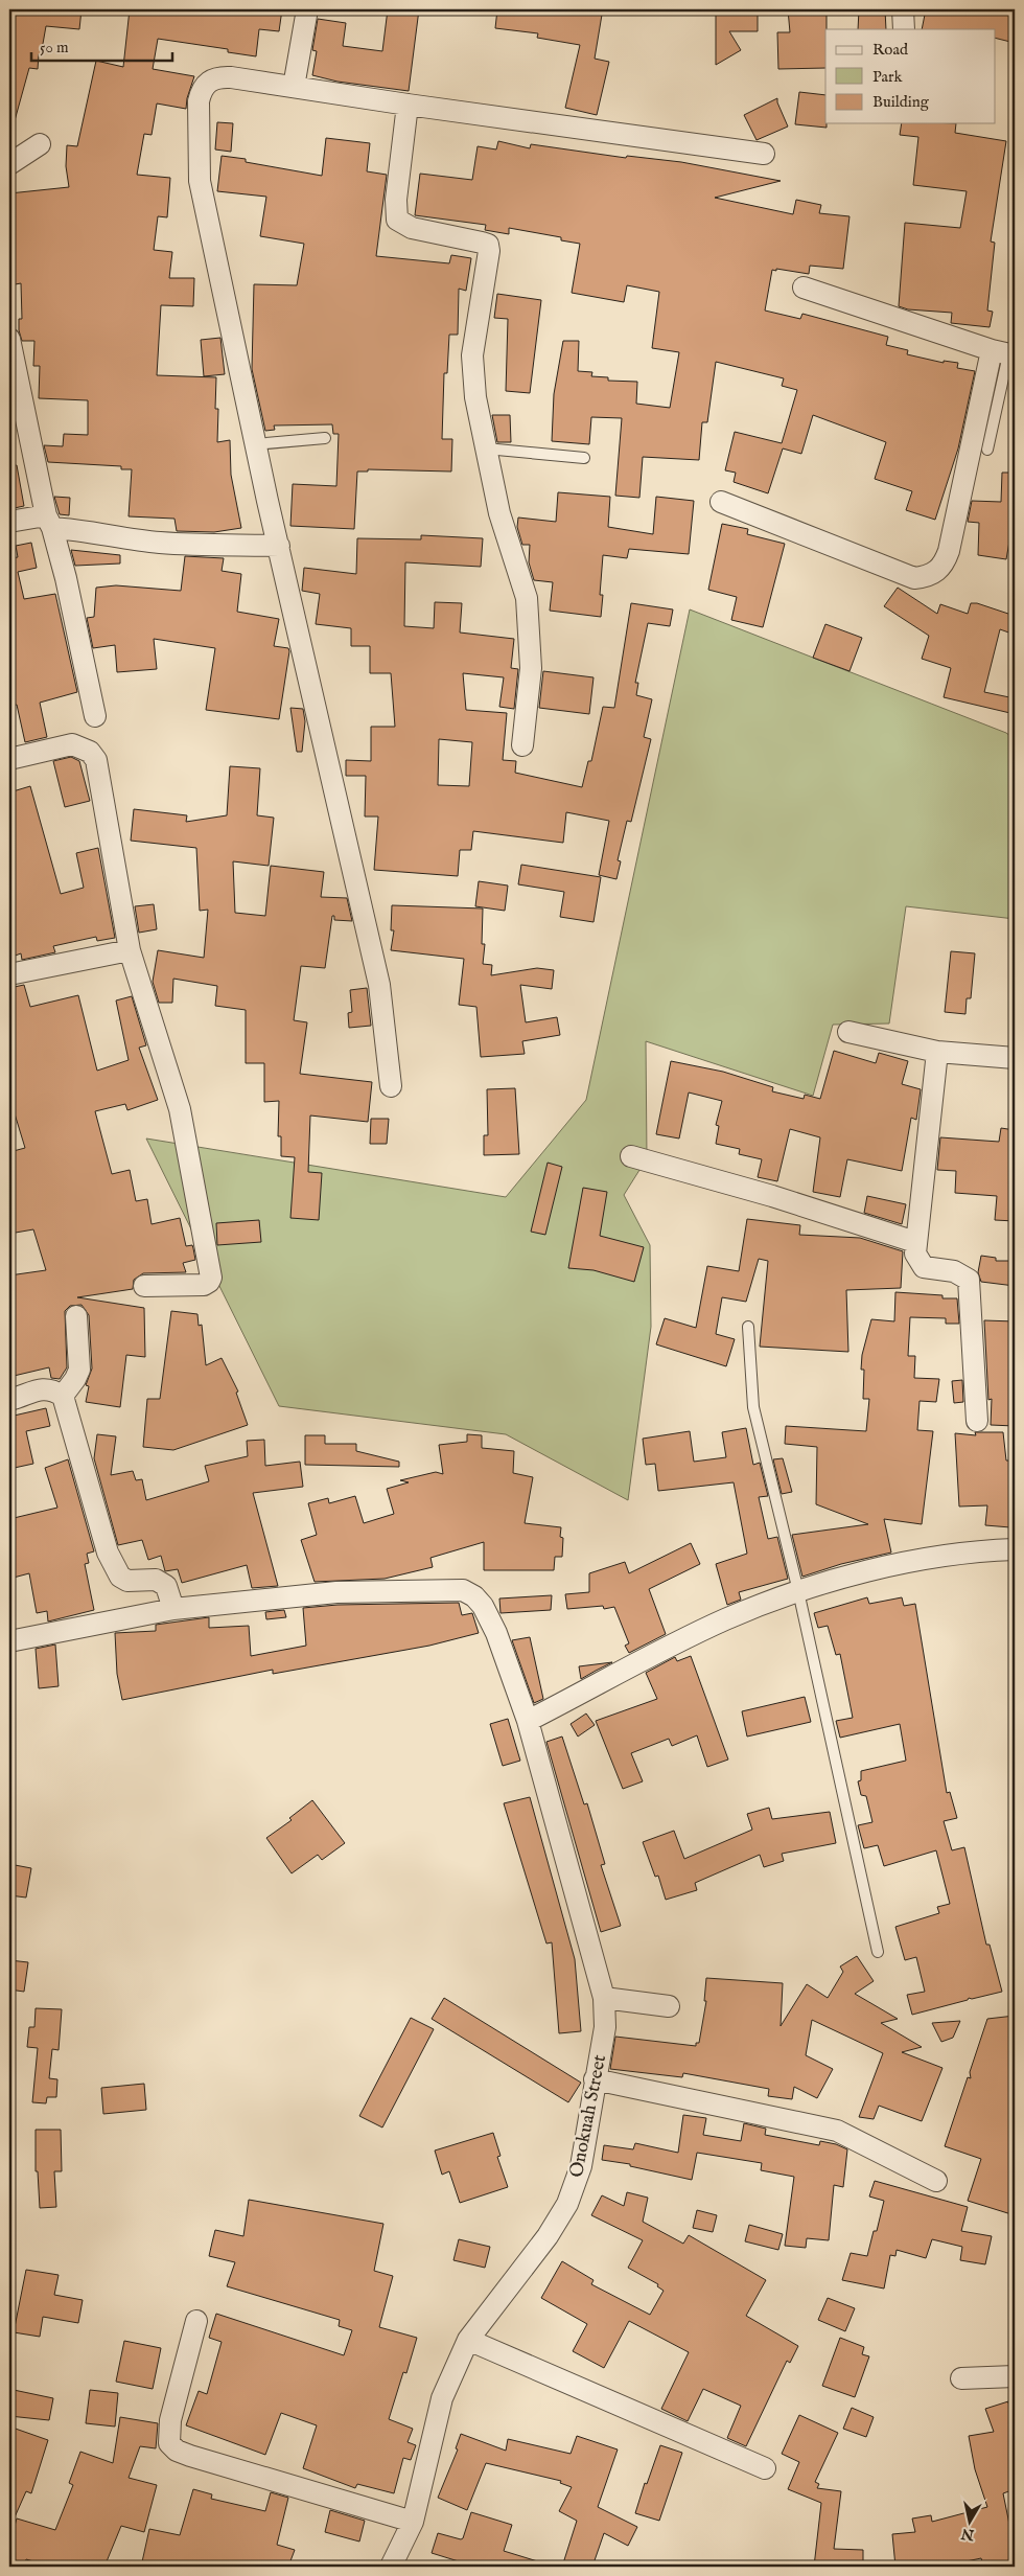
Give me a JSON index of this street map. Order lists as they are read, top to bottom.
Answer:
{
  "streets": {
    "street": ["Onokuah Street"]
  },
  "legend": ["Road", "Park", "Building"],
  "scale_bar": "50 m",
  "north": "bottom"
}
